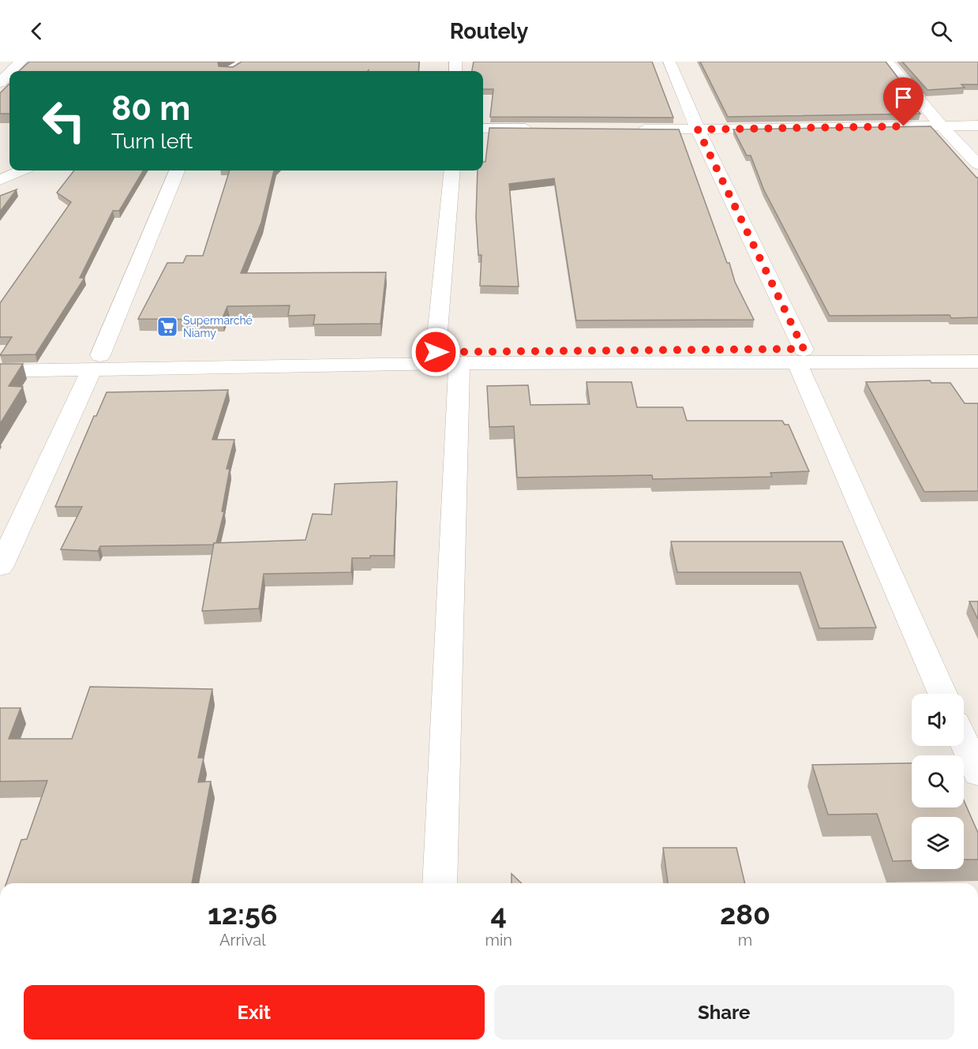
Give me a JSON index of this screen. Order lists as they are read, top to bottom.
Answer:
{
  "places": {
    "supermarket": ["Supermarché Niamy"]
  },
  "page": {
    "header": "Routely",
    "turn": ["80 m", "Turn left"],
    "eta": [
      "12:56",
      "Arrival",
      "4",
      "min",
      "280",
      "m"
    ],
    "buttons": ["Exit", "Share"]
  }
}
